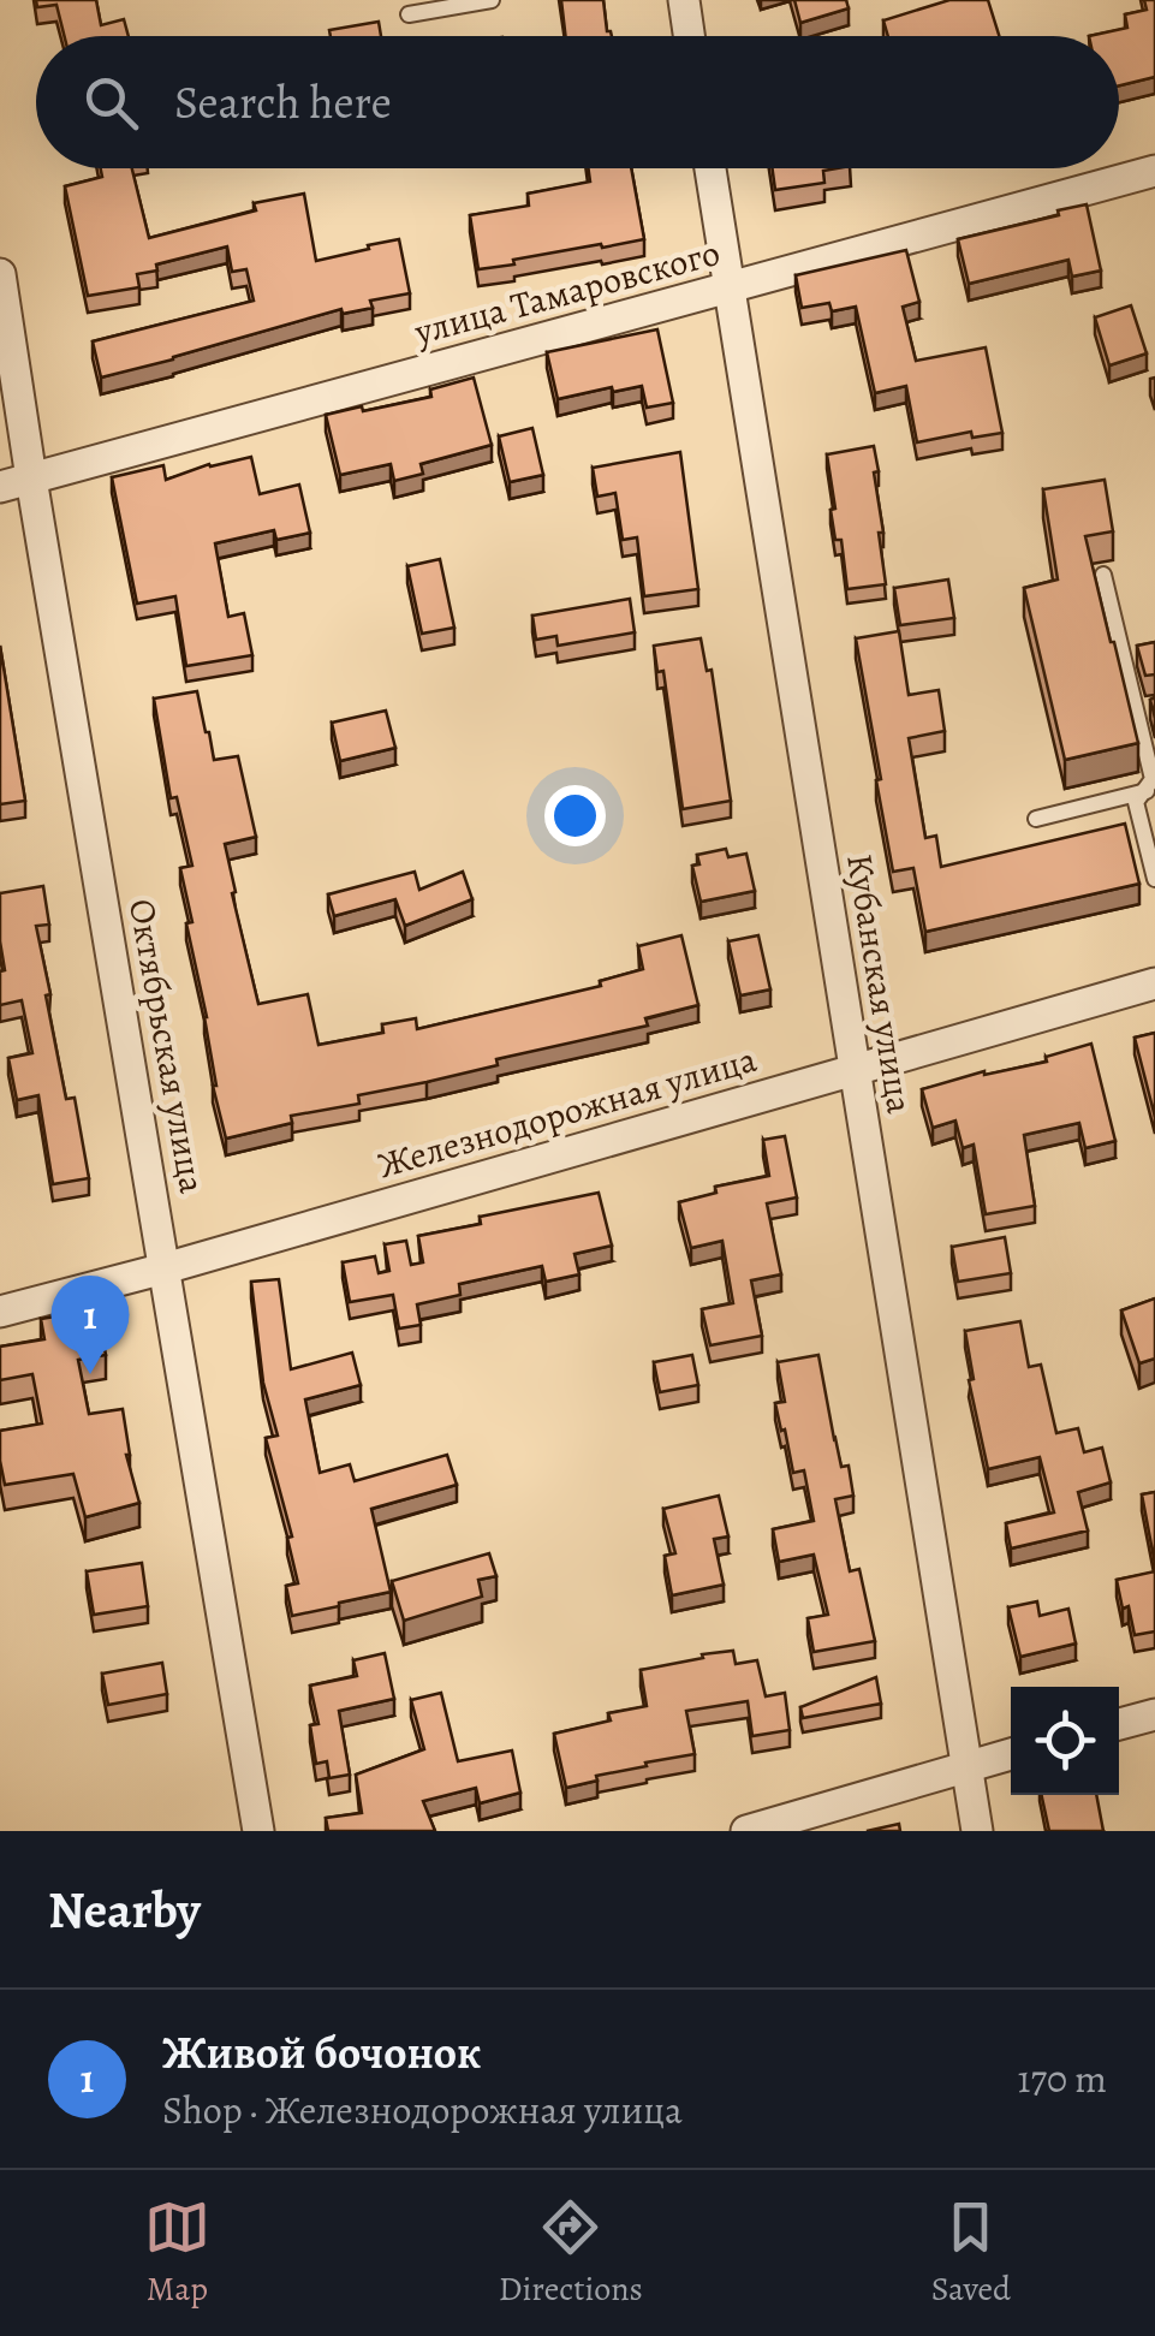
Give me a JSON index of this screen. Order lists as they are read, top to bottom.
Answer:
{
  "streets": {
    "street": [
      "улица Тамаровского",
      "Кубанская улица",
      "Октябрьская улица",
      "Железнодорожная улица"
    ]
  },
  "crossings": [
    ["улица Тамаровского", "Кубанская улица"],
    ["улица Тамаровского", "Октябрьская улица"],
    ["Кубанская улица", "Железнодорожная улица"],
    ["Октябрьская улица", "Железнодорожная улица"]
  ],
  "page": {
    "search": "Search here",
    "pins": "1",
    "heading": "Nearby",
    "list": [
      {
        "mark": "1",
        "name": "Живой бочонок",
        "note": "Shop · Железнодорожная улица",
        "value": "170 m"
      }
    ],
    "nav": ["Map", "Directions", "Saved"]
  }
}
